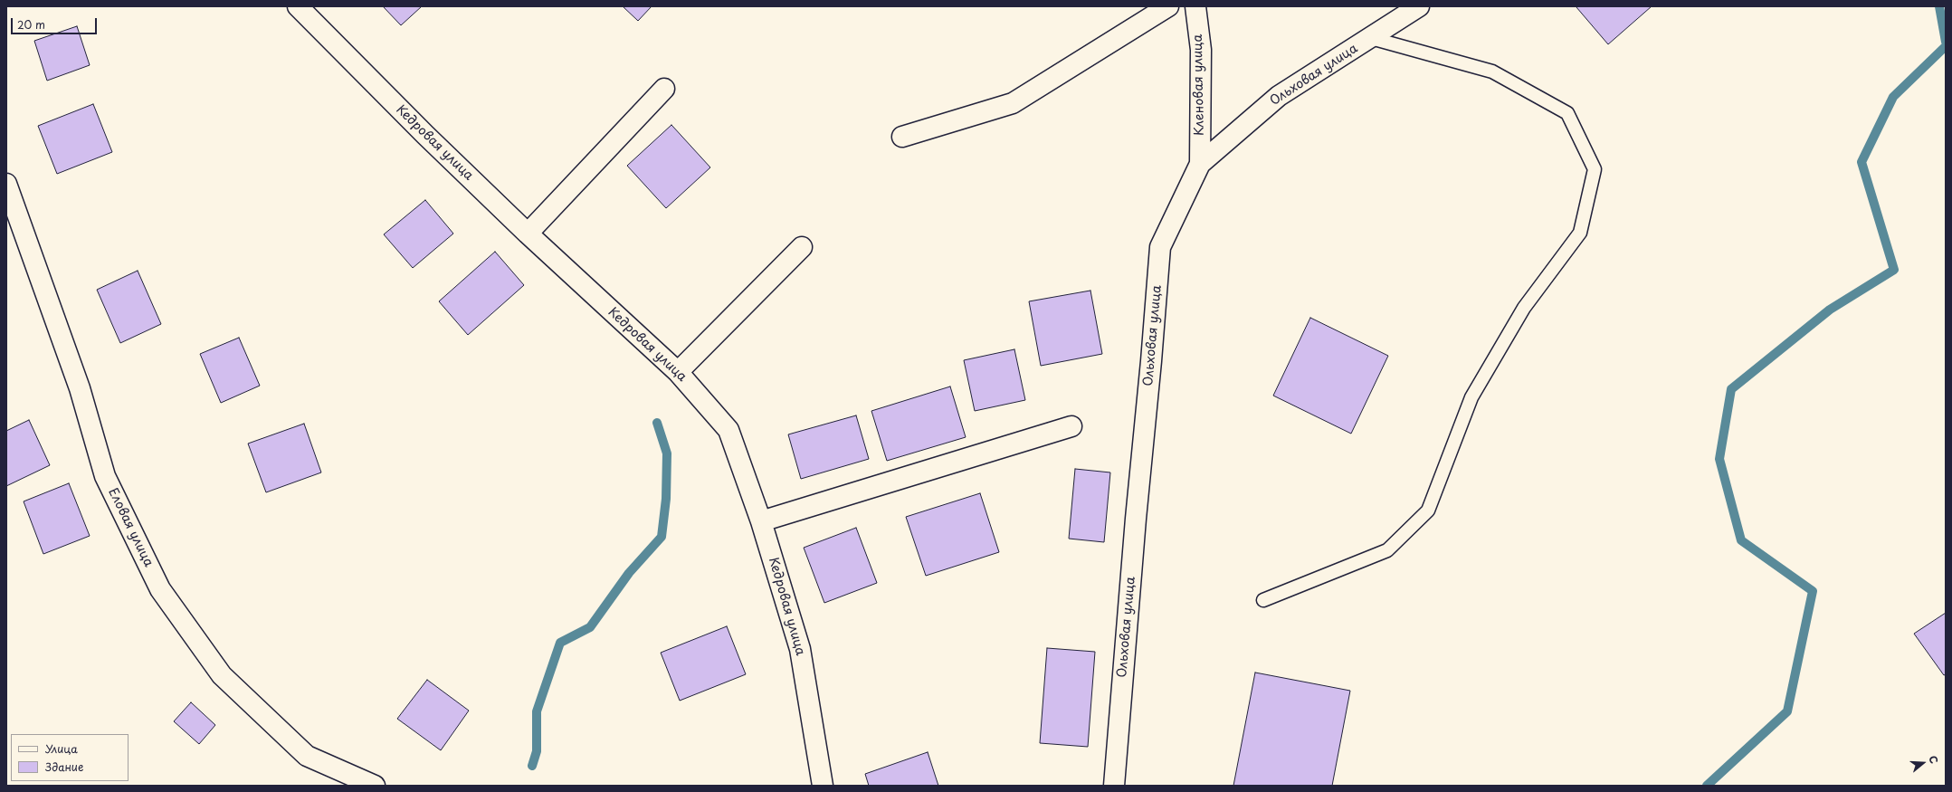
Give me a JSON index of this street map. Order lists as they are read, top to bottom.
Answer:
{
  "streets": {
    "street": [
      "Ольховая улица",
      "Кленовая улица",
      "Кедровая улица",
      "Еловая улица"
    ]
  },
  "crossings": [
    ["Ольховая улица", "Кленовая улица"]
  ],
  "legend": ["Улица", "Здание"],
  "scale_bar": "20 m",
  "north": "right"
}
